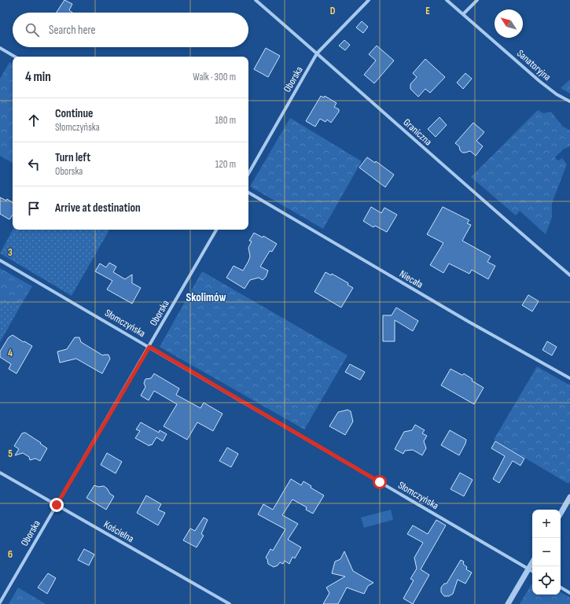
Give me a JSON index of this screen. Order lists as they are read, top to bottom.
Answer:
{
  "streets": {
    "street": [
      "Sanatoryjna",
      "Oborska",
      "Graniczna",
      "Niecała",
      "Słomczyńska",
      "Kościelna"
    ]
  },
  "crossings": [
    ["Oborska", "Graniczna"],
    ["Oborska", "Słomczyńska"],
    ["Oborska", "Kościelna"]
  ],
  "districts": ["Skolimów"],
  "north": "top left",
  "page": {
    "search": "Search here",
    "heading": ["4 min", "Walk · 300 m"],
    "list": [
      ["Continue", "Słomczyńska", "180 m"],
      ["Turn left", "Oborska", "120 m"],
      "Arrive at destination"
    ],
    "map_buttons": ["+", "−"]
  },
  "grid": {
    "columns": ["D", "E"],
    "rows": [
      "3",
      "4",
      "5",
      "6"
    ]
  }
}
